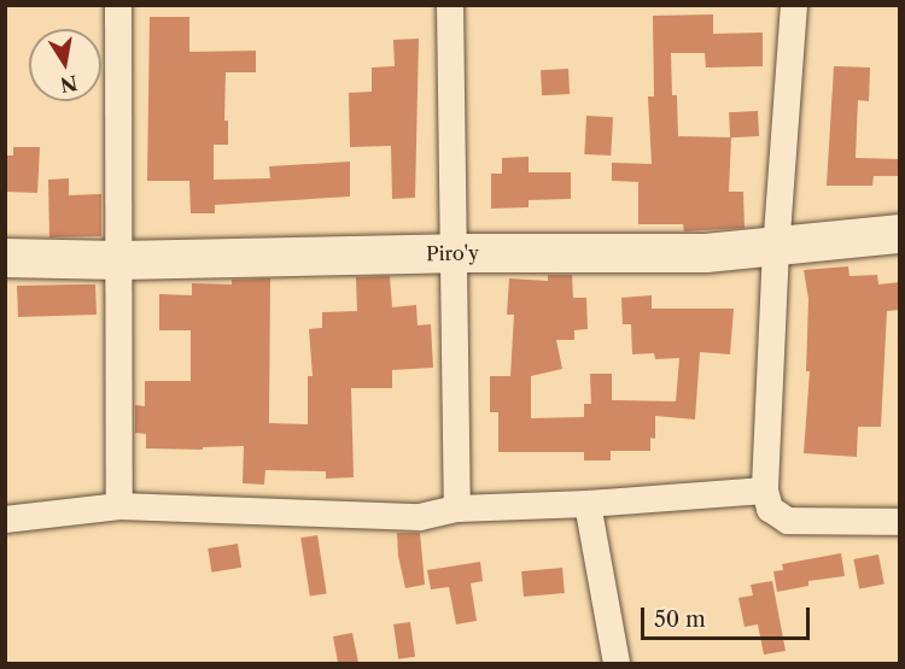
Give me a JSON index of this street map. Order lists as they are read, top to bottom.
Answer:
{
  "streets": {
    "main road": ["Piro'y"]
  },
  "scale_bar": "50 m",
  "north": "bottom"
}
